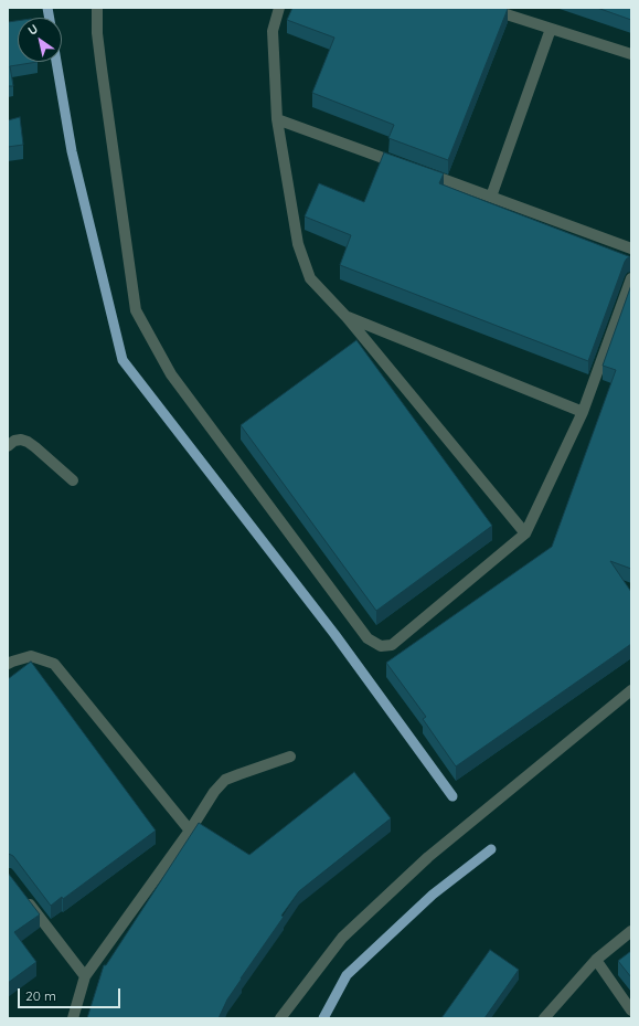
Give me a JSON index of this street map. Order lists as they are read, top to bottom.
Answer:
{
  "scale_bar": "20 m",
  "north": "top left"
}
